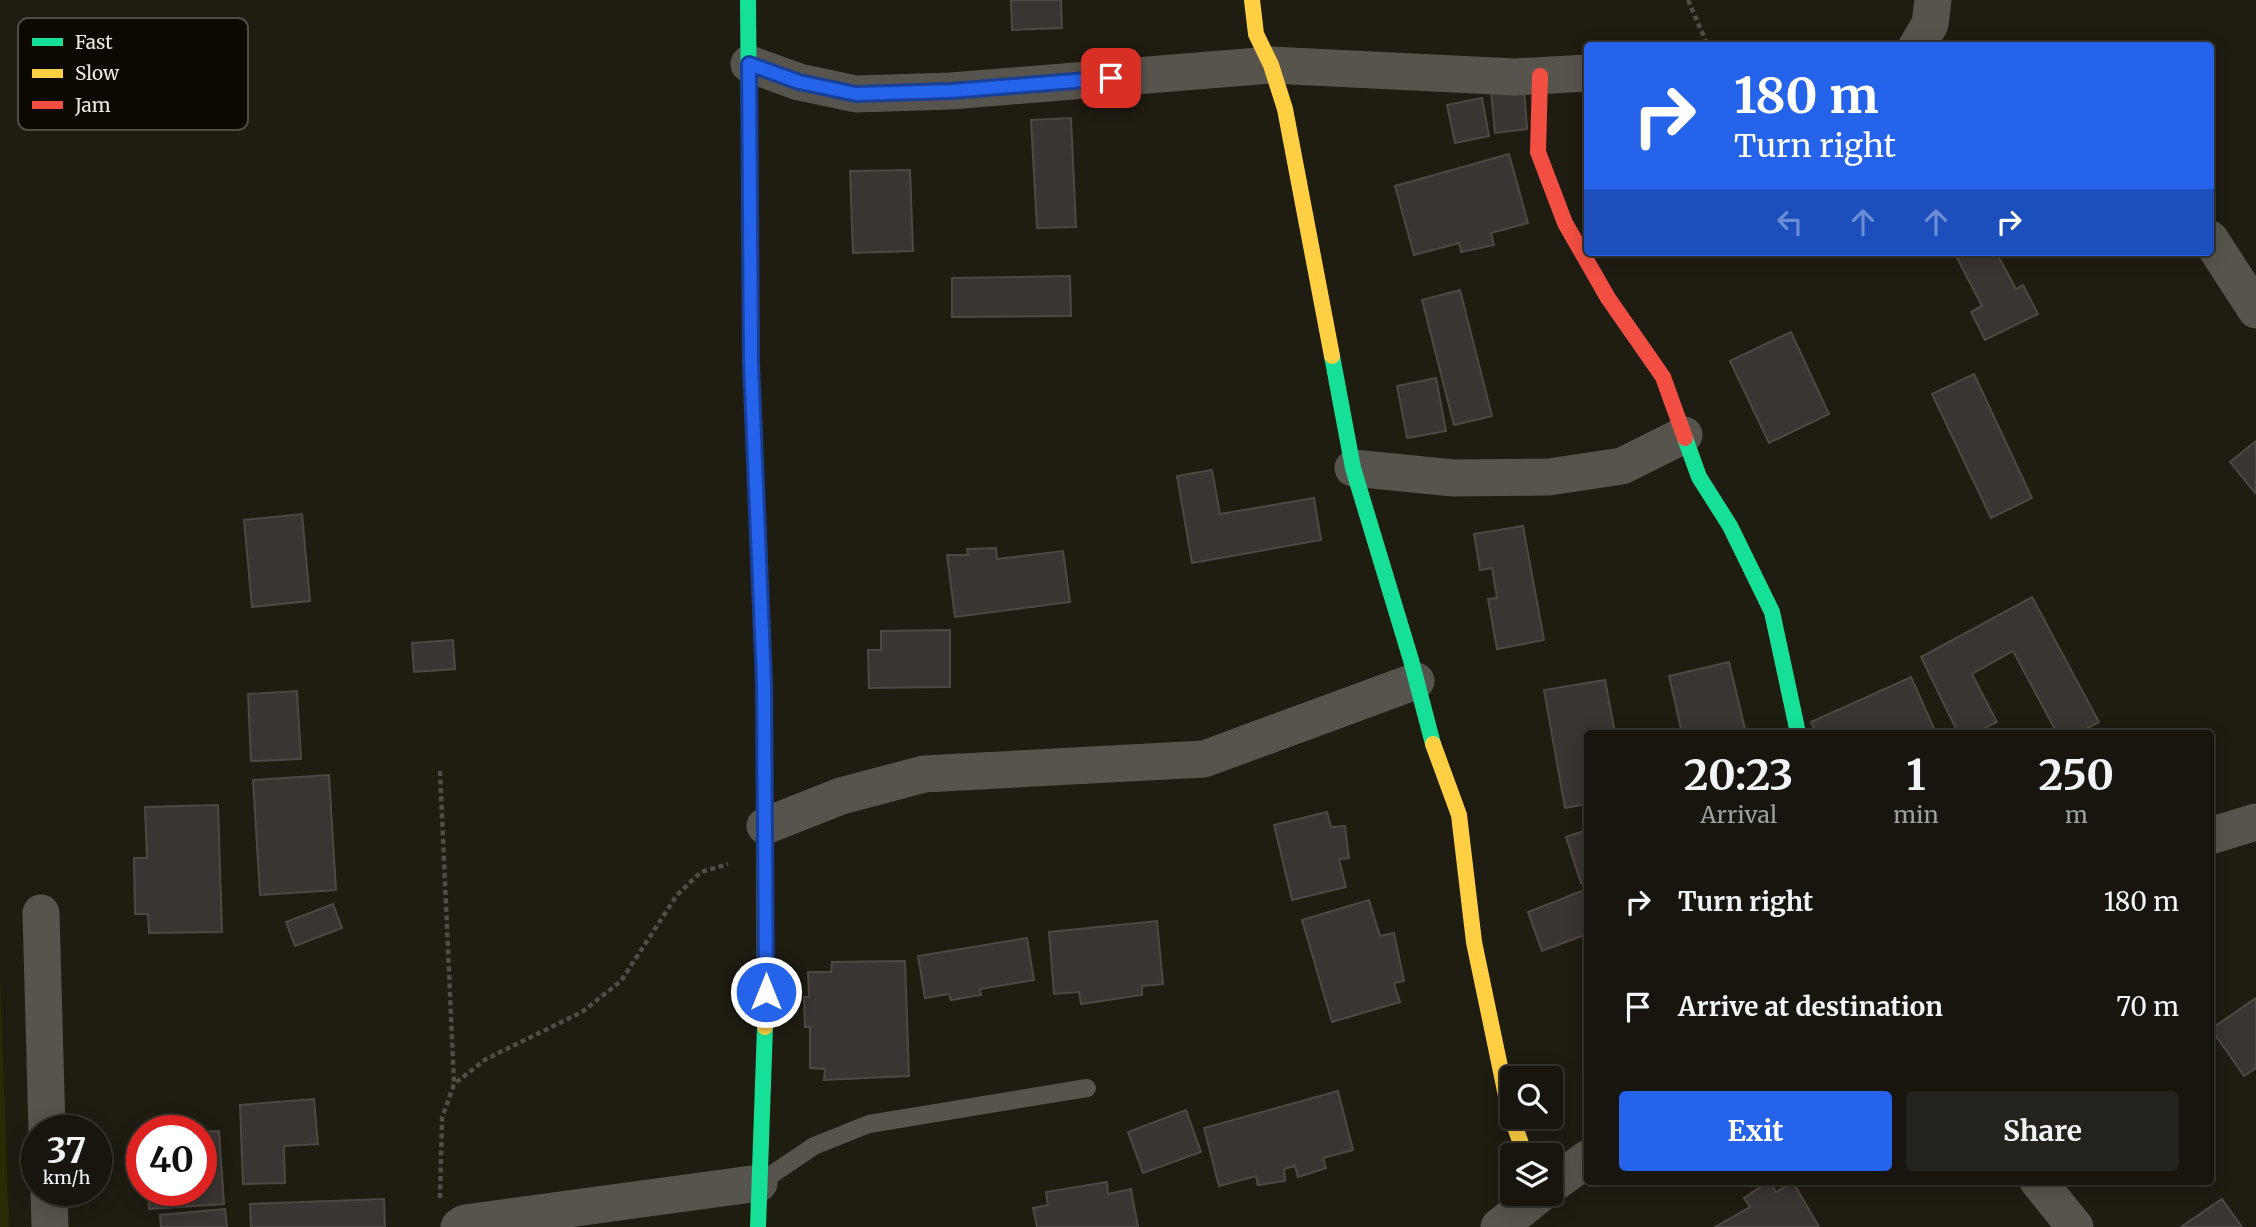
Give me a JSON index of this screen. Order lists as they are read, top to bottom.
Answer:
{
  "legend": ["Fast", "Slow", "Jam"],
  "page": {
    "turn": ["180 m", "Turn right"],
    "eta": [
      "20:23",
      "Arrival",
      "1",
      "min",
      "250",
      "m"
    ],
    "list": [
      {
        "name": "Turn right",
        "value": "180 m"
      },
      {
        "name": "Arrive at destination",
        "value": "70 m"
      }
    ],
    "buttons": ["Exit", "Share"],
    "speed": "37 km/h",
    "limit": "40"
  }
}
